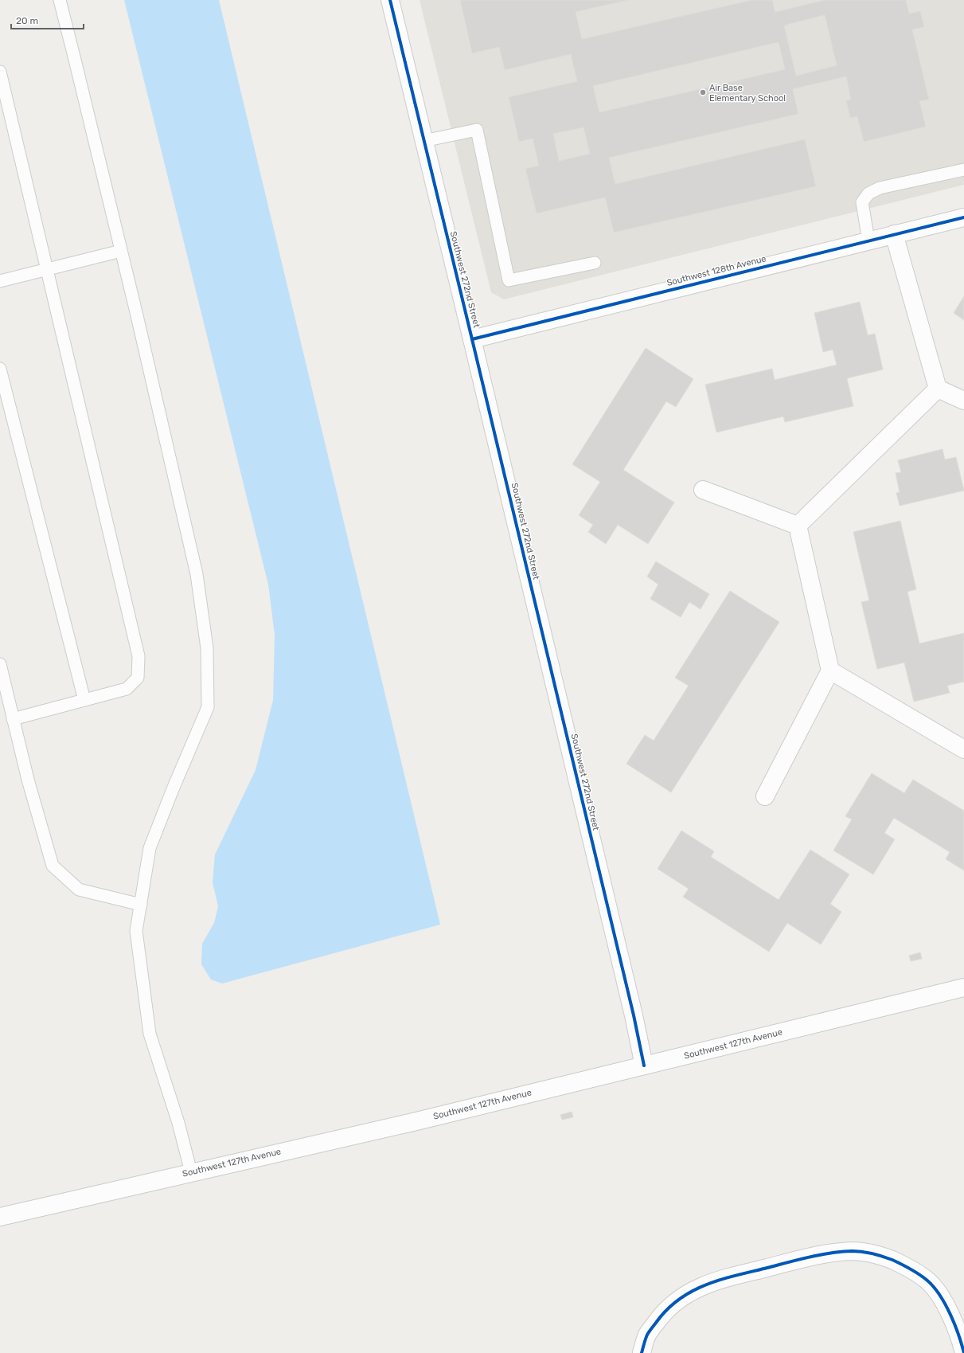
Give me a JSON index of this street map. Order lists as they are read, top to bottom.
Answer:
{
  "streets": {
    "street": ["Southwest 128th Avenue", "Southwest 272nd Street", "Southwest 127th Avenue"]
  },
  "crossings": [
    ["Southwest 128th Avenue", "Southwest 272nd Street"],
    ["Southwest 272nd Street", "Southwest 127th Avenue"]
  ],
  "places": ["Air Base Elementary School"],
  "scale_bar": "20 m"
}
